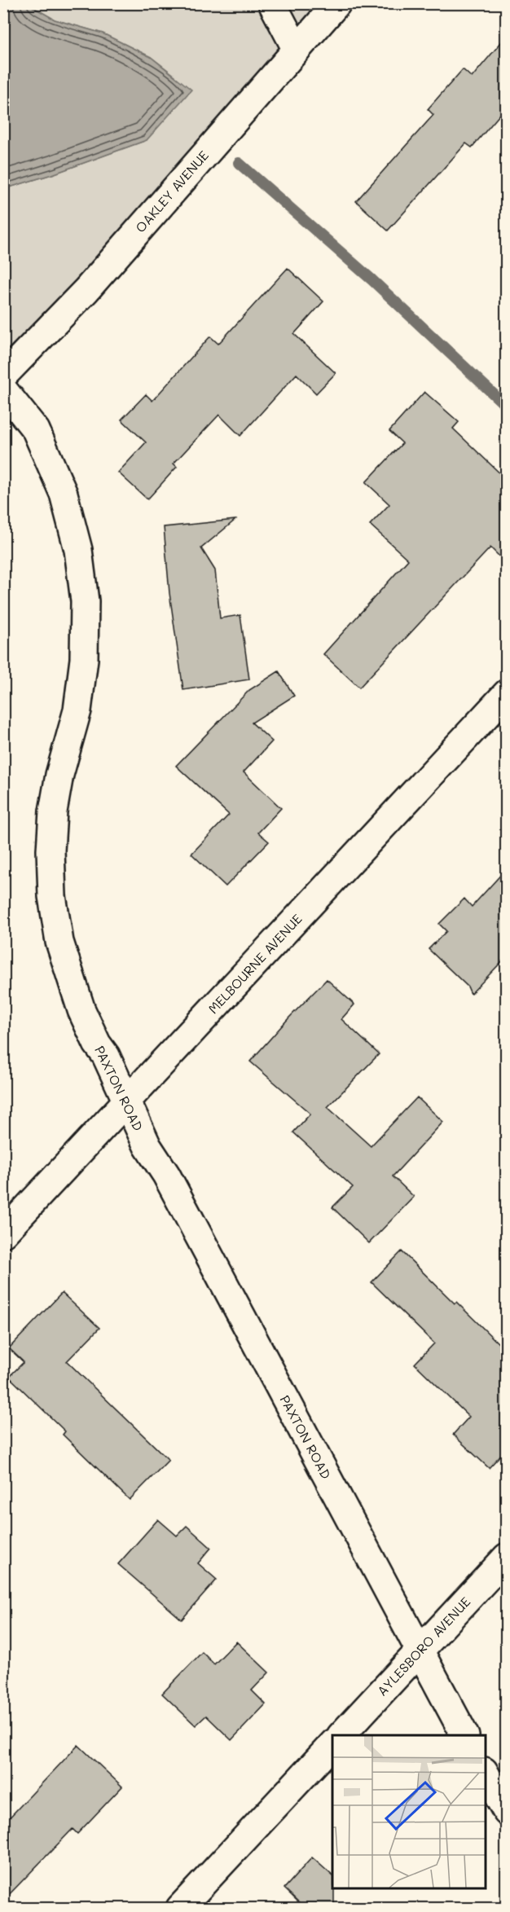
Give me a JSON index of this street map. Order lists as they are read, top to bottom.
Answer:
{
  "streets": {
    "street": [
      "OAKLEY AVENUE",
      "MELBOURNE AVENUE",
      "PAXTON ROAD",
      "AYLESBORO AVENUE"
    ]
  },
  "crossings": [
    ["MELBOURNE AVENUE", "PAXTON ROAD"],
    ["PAXTON ROAD", "AYLESBORO AVENUE"]
  ]
}
